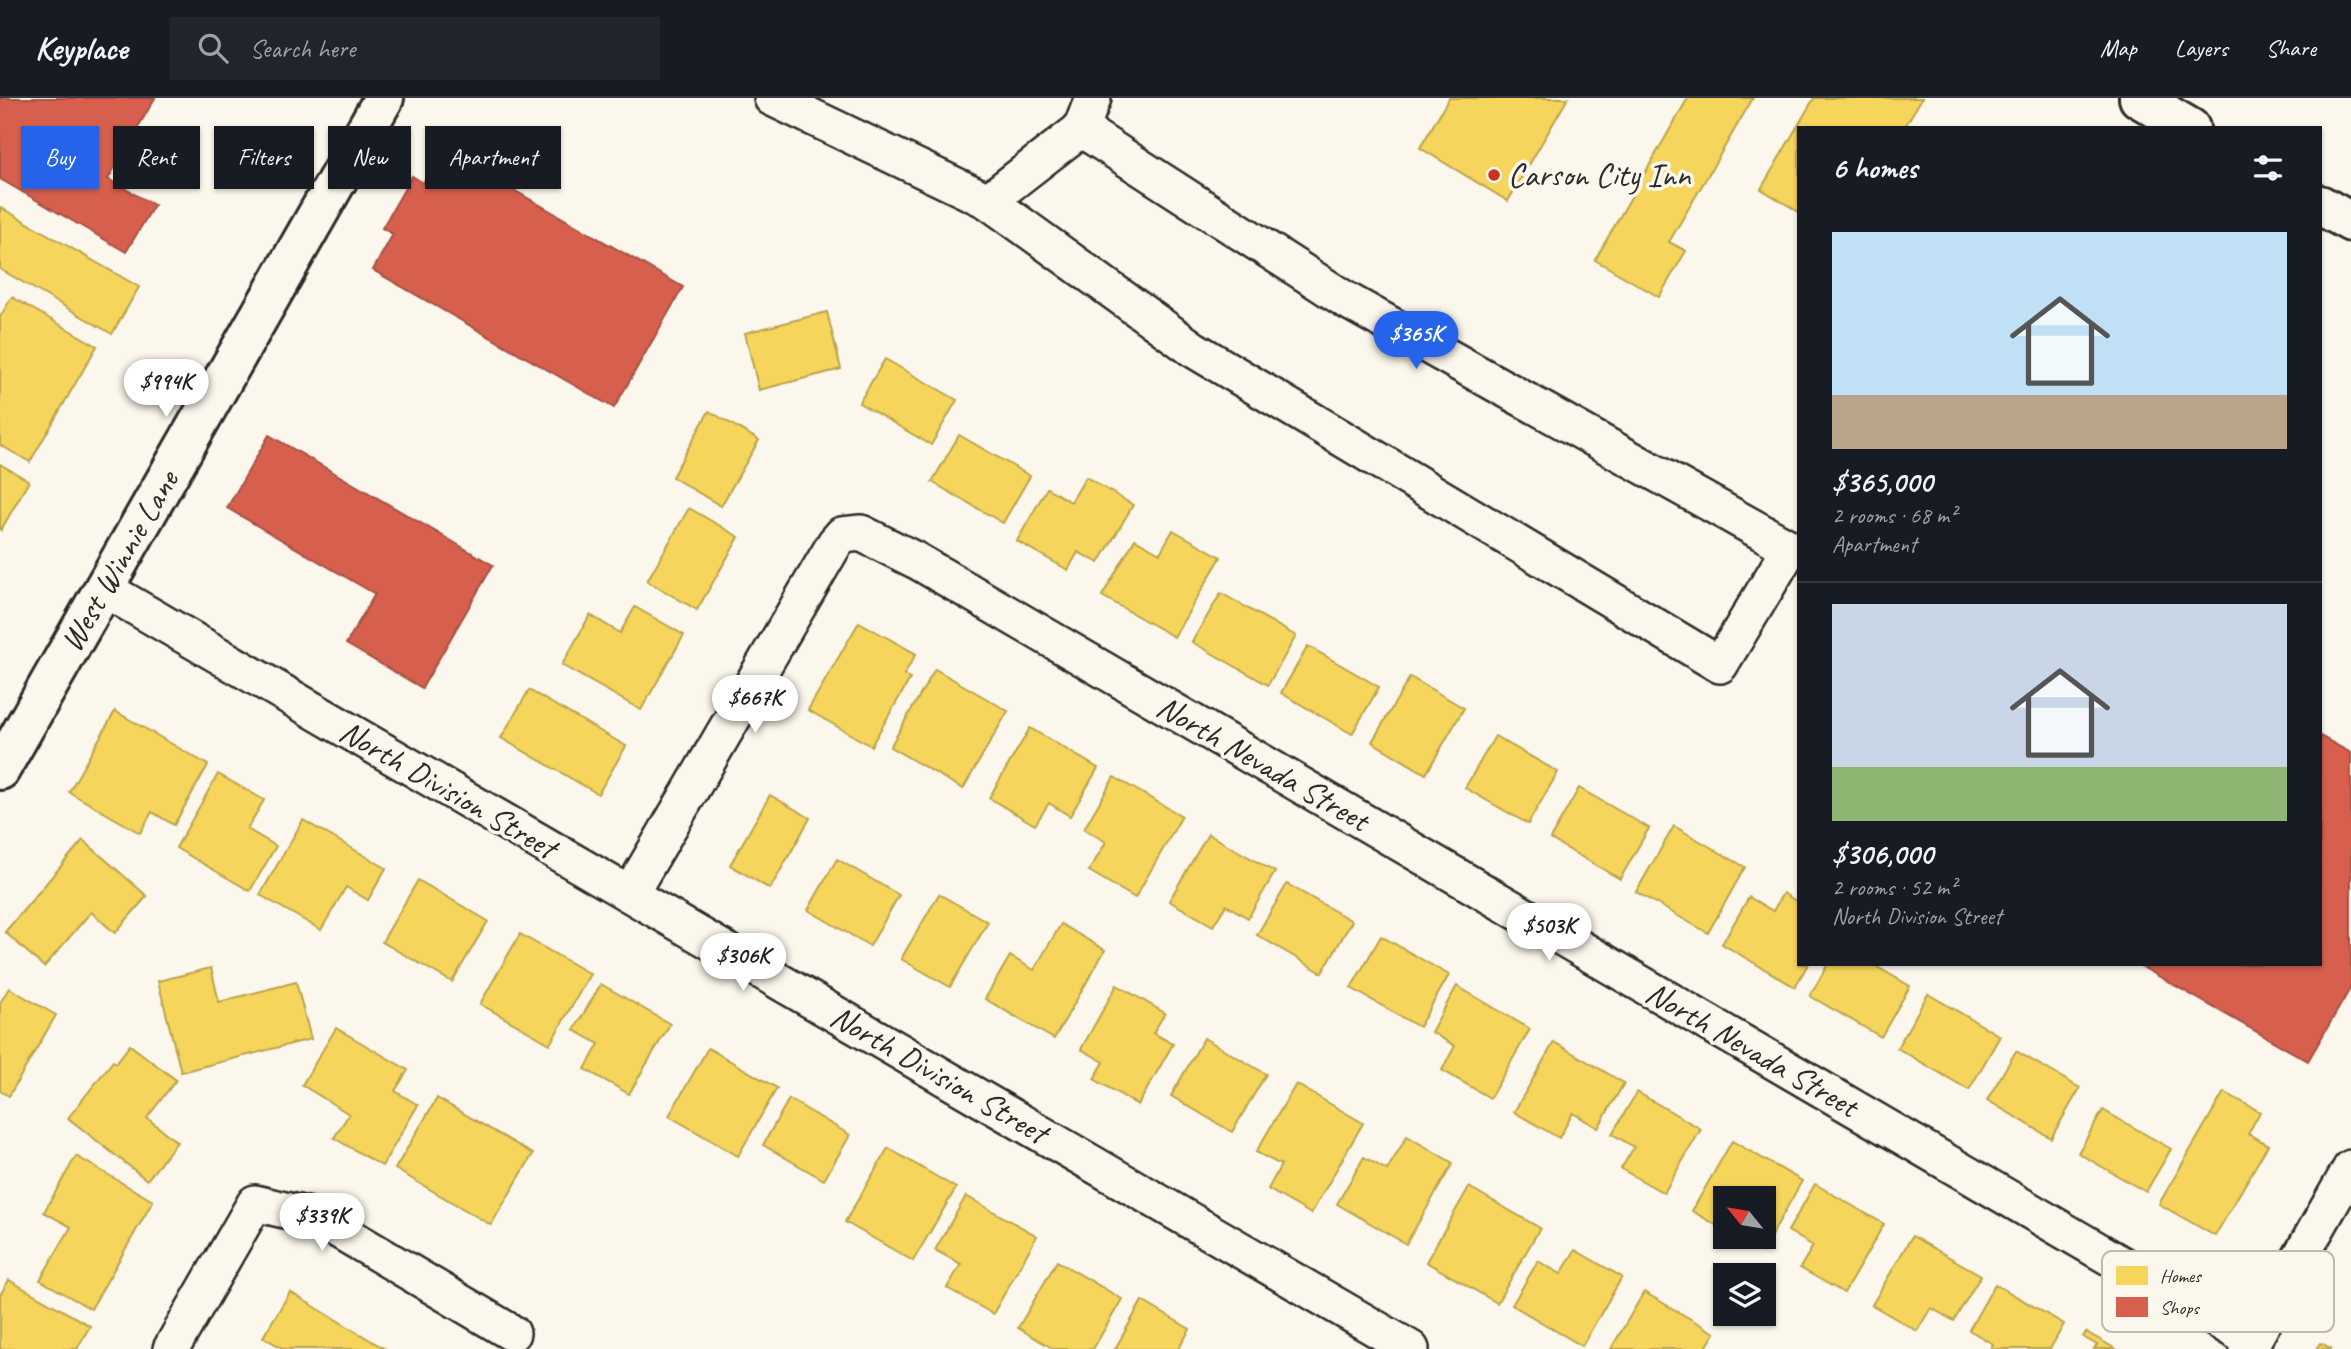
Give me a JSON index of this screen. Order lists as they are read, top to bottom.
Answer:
{
  "streets": {
    "street": ["West Winnie Lane", "North Nevada Street", "North Division Street"]
  },
  "crossings": [
    ["West Winnie Lane", "North Division Street"],
    ["North Nevada Street", "North Division Street"]
  ],
  "places": ["Carson City Inn"],
  "legend": ["Homes", "Shops"],
  "north": "top left",
  "page": {
    "header": "Keyplace",
    "search": "Search here",
    "nav": ["Map", "Layers", "Share"],
    "chip": [
      "Buy",
      "Rent",
      "Filters",
      "New",
      "Apartment"
    ],
    "heading": "6 homes",
    "list": [
      {
        "name": "$365,000",
        "note": "2 rooms · 68 m² · Apartment"
      },
      {
        "name": "$306,000",
        "note": "2 rooms · 52 m² · North Division Street"
      }
    ],
    "price": [
      "$365K",
      "$994K",
      "$667K",
      "$503K",
      "$306K",
      "$339K"
    ]
  }
}
